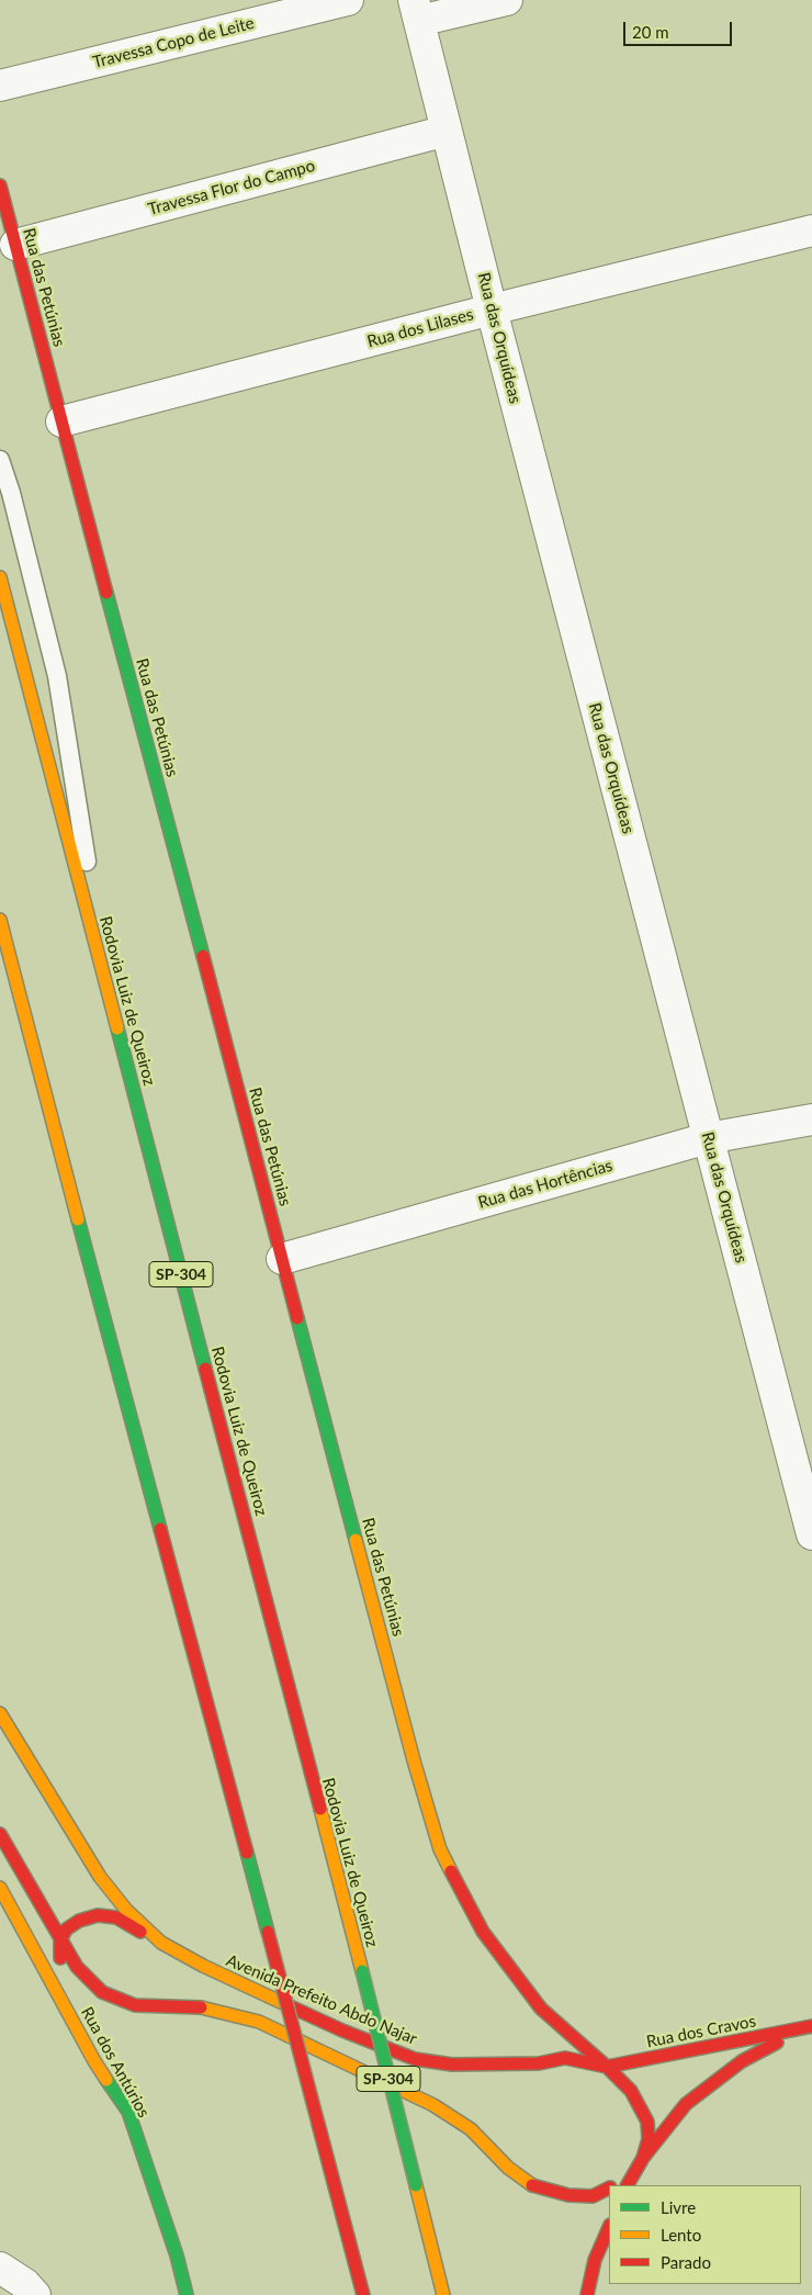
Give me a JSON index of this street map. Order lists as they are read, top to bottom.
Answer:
{
  "streets": {
    "main road": [
      "Rua das Petúnias",
      "Rodovia Luiz de Queiroz",
      "SP-304",
      "Avenida Prefeito Abdo Najar",
      "Rua dos Cravos",
      "Rua dos Antúrios"
    ],
    "street": [
      "Travessa Copo de Leite",
      "Travessa Flor do Campo",
      "Rua dos Lilases",
      "Rua das Orquídeas",
      "Rua das Hortências"
    ]
  },
  "crossings": [
    ["Travessa Flor do Campo", "Rua das Petúnias"],
    ["Travessa Flor do Campo", "Rua das Orquídeas"],
    ["Rua das Petúnias", "Rua dos Lilases"],
    ["Rua das Petúnias", "Rua das Hortências"],
    ["Rua das Petúnias", "Avenida Prefeito Abdo Najar"],
    ["Rua das Petúnias", "Rua dos Cravos"],
    ["Rua dos Lilases", "Rua das Orquídeas"],
    ["Rua das Orquídeas", "Rua das Hortências"],
    ["Avenida Prefeito Abdo Najar", "Rua dos Cravos"]
  ],
  "legend": ["Livre", "Lento", "Parado"],
  "scale_bar": "20 m"
}
